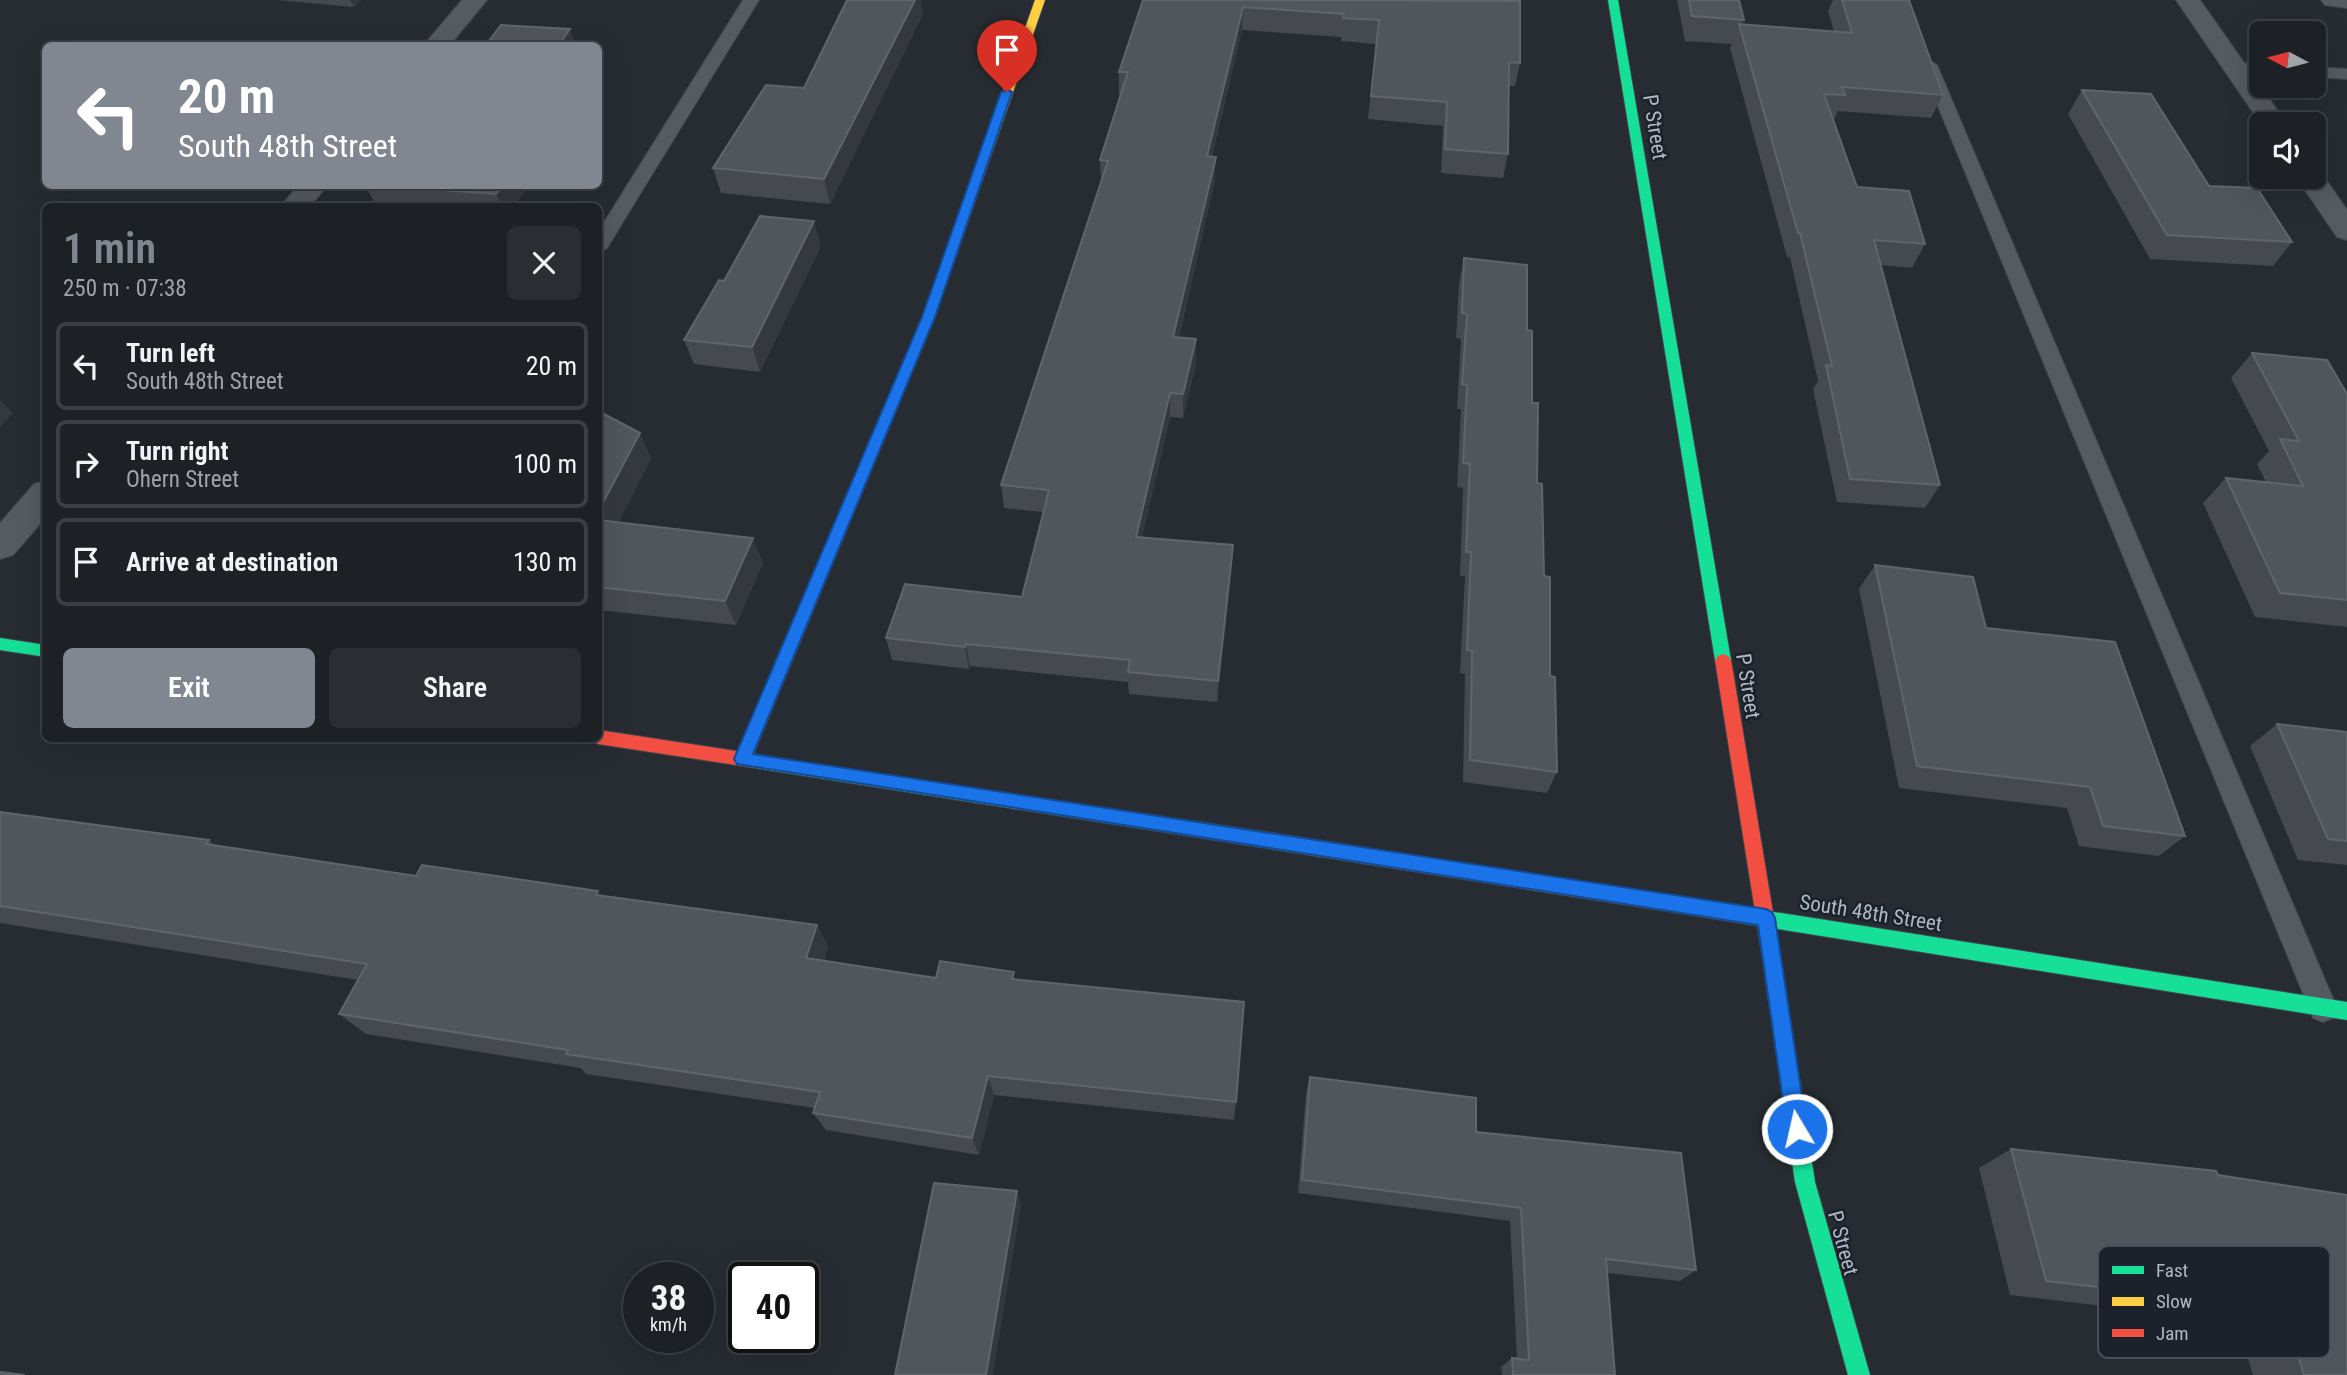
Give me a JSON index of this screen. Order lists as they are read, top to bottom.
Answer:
{
  "streets": {
    "street": ["P Street", "South 48th Street"]
  },
  "crossings": [
    ["P Street", "South 48th Street"]
  ],
  "legend": ["Fast", "Slow", "Jam"],
  "north": "left",
  "page": {
    "turn": ["20 m", "South 48th Street"],
    "heading": ["1 min", "250 m · 07:38"],
    "list": [
      {
        "name": "Turn left",
        "note": "South 48th Street",
        "value": "20 m"
      },
      {
        "name": "Turn right",
        "note": "Ohern Street",
        "value": "100 m"
      },
      {
        "name": "Arrive at destination",
        "value": "130 m"
      }
    ],
    "buttons": ["Exit", "Share"],
    "speed": "38 km/h",
    "limit": "40"
  }
}
